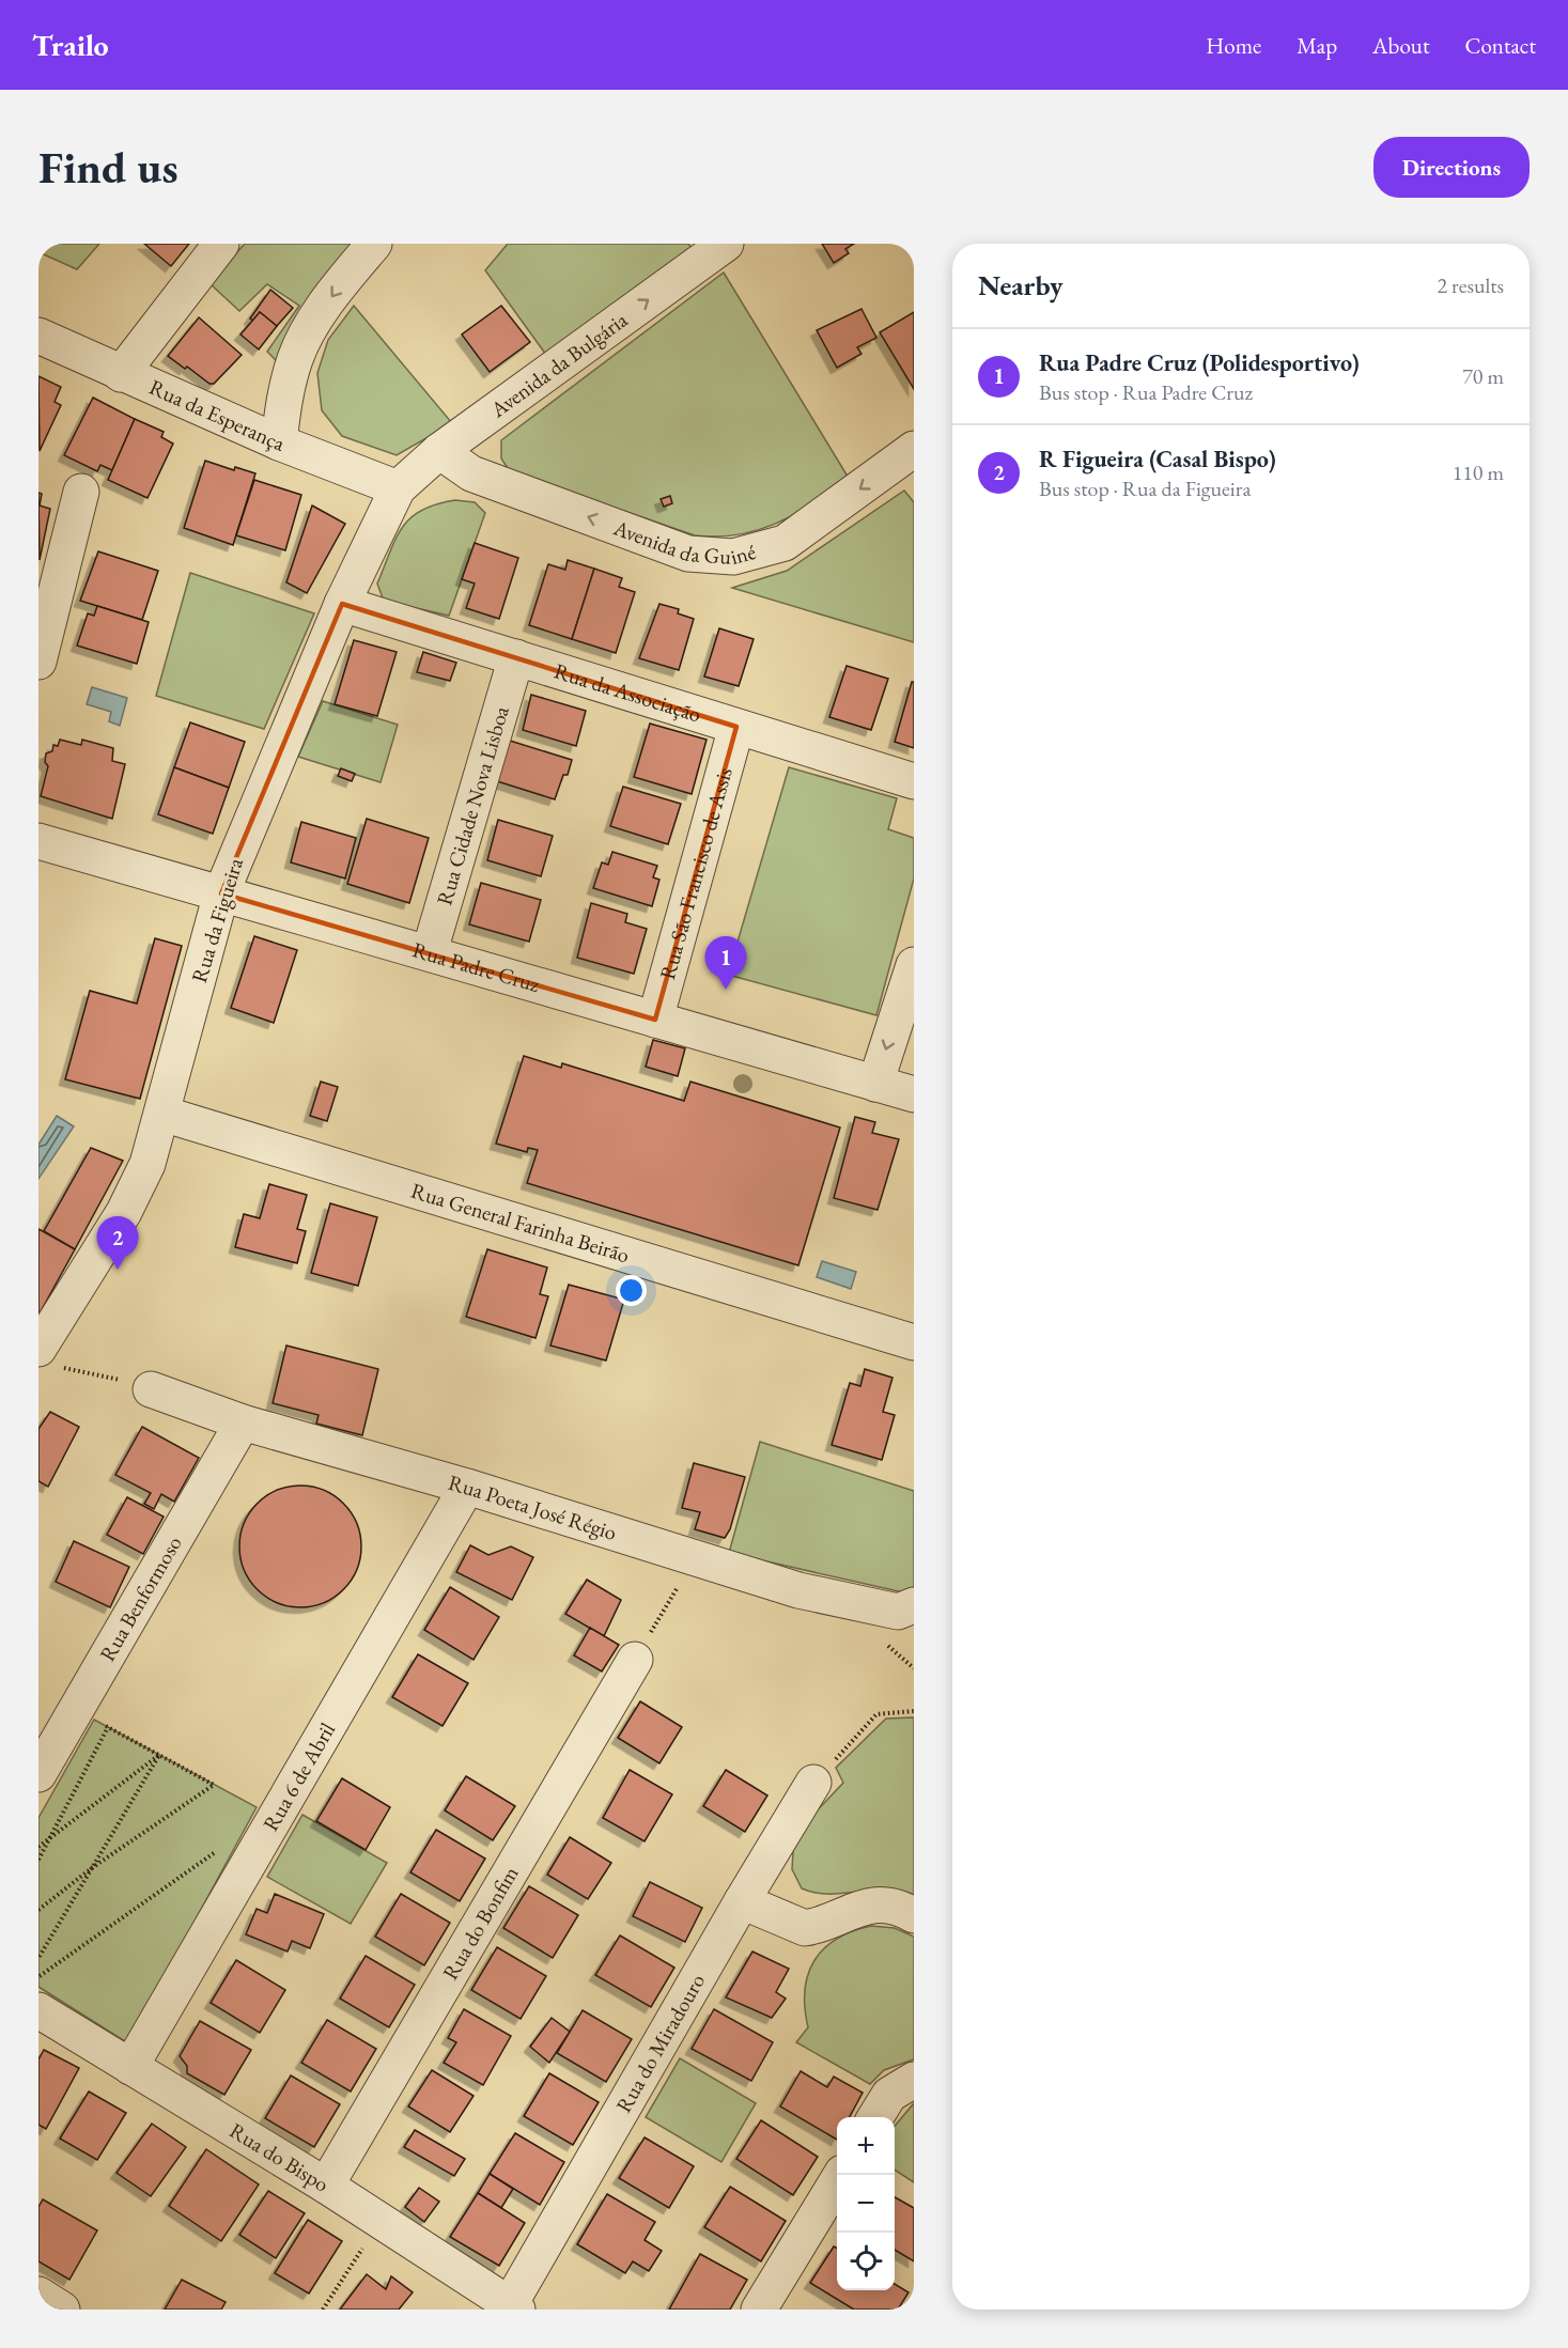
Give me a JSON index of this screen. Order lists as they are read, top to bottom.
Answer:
{
  "streets": {
    "street": [
      "Avenida da Bulgária",
      "Rua da Esperança",
      "Avenida da Guiné",
      "Rua da Associação",
      "Rua Cidade Nova Lisboa",
      "Rua São Francisco de Assis",
      "Rua da Figueira",
      "Rua Padre Cruz",
      "Rua General Farinha Beirão",
      "Rua Poeta José Régio",
      "Rua Benformoso",
      "Rua 6 de Abril",
      "Rua do Bonfim",
      "Rua do Miradouro",
      "Rua do Bispo"
    ]
  },
  "crossings": [
    ["Avenida da Bulgária", "Rua da Esperança"],
    ["Avenida da Bulgária", "Avenida da Guiné"],
    ["Avenida da Bulgária", "Rua da Figueira"],
    ["Rua da Esperança", "Rua da Figueira"],
    ["Rua da Associação", "Rua Cidade Nova Lisboa"],
    ["Rua da Associação", "Rua São Francisco de Assis"],
    ["Rua da Associação", "Rua da Figueira"],
    ["Rua Cidade Nova Lisboa", "Rua Padre Cruz"],
    ["Rua São Francisco de Assis", "Rua Padre Cruz"],
    ["Rua da Figueira", "Rua Padre Cruz"],
    ["Rua da Figueira", "Rua General Farinha Beirão"],
    ["Rua Poeta José Régio", "Rua Benformoso"],
    ["Rua Poeta José Régio", "Rua 6 de Abril"],
    ["Rua 6 de Abril", "Rua do Bispo"],
    ["Rua do Bonfim", "Rua do Bispo"],
    ["Rua do Miradouro", "Rua do Bispo"]
  ],
  "one_way": ["Avenida da Bulgária", "Avenida da Guiné"],
  "page": {
    "header": "Trailo",
    "nav": [
      "Home",
      "Map",
      "About",
      "Contact"
    ],
    "buttons": "Directions",
    "title": "Find us",
    "heading": ["Nearby", "2 results"],
    "list": [
      {
        "mark": "1",
        "name": "Rua Padre Cruz (Polidesportivo)",
        "note": "Bus stop · Rua Padre Cruz",
        "value": "70 m"
      },
      {
        "mark": "2",
        "name": "R Figueira (Casal Bispo)",
        "note": "Bus stop · Rua da Figueira",
        "value": "110 m"
      }
    ],
    "pins": ["1", "2"],
    "map_buttons": ["+", "−"]
  }
}
